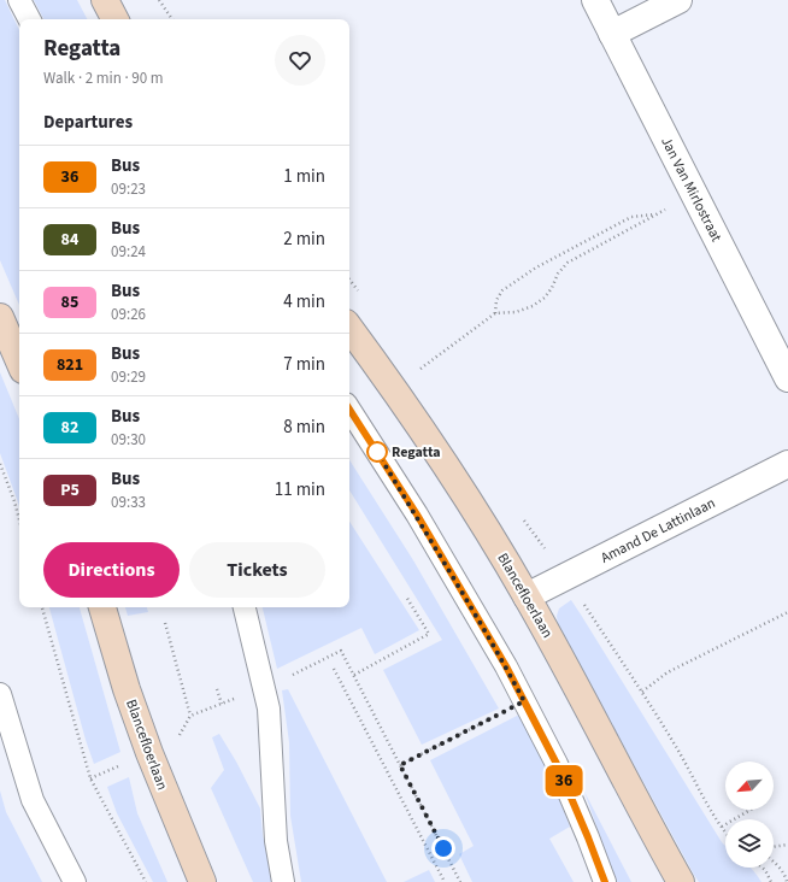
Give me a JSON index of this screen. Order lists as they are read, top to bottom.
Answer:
{
  "streets": {
    "main road": ["Blancefloerlaan"],
    "street": ["Jan Van Mirlostraat", "Amand De Lattinlaan"]
  },
  "crossings": [
    ["Amand De Lattinlaan", "Blancefloerlaan"]
  ],
  "places": ["Regatta"],
  "lines": ["bus line 36"],
  "north": "bottom left",
  "page": {
    "on_map": "36",
    "heading": [
      ["Regatta", "Walk · 2 min · 90 m"],
      "Departures"
    ],
    "list": [
      {
        "mark": "36",
        "name": "Bus",
        "note": "09:23",
        "value": "1 min"
      },
      {
        "mark": "84",
        "name": "Bus",
        "note": "09:24",
        "value": "2 min"
      },
      {
        "mark": "85",
        "name": "Bus",
        "note": "09:26",
        "value": "4 min"
      },
      {
        "mark": "821",
        "name": "Bus",
        "note": "09:29",
        "value": "7 min"
      },
      {
        "mark": "82",
        "name": "Bus",
        "note": "09:30",
        "value": "8 min"
      },
      {
        "mark": "P5",
        "name": "Bus",
        "note": "09:33",
        "value": "11 min"
      }
    ],
    "buttons": ["Directions", "Tickets"]
  }
}
